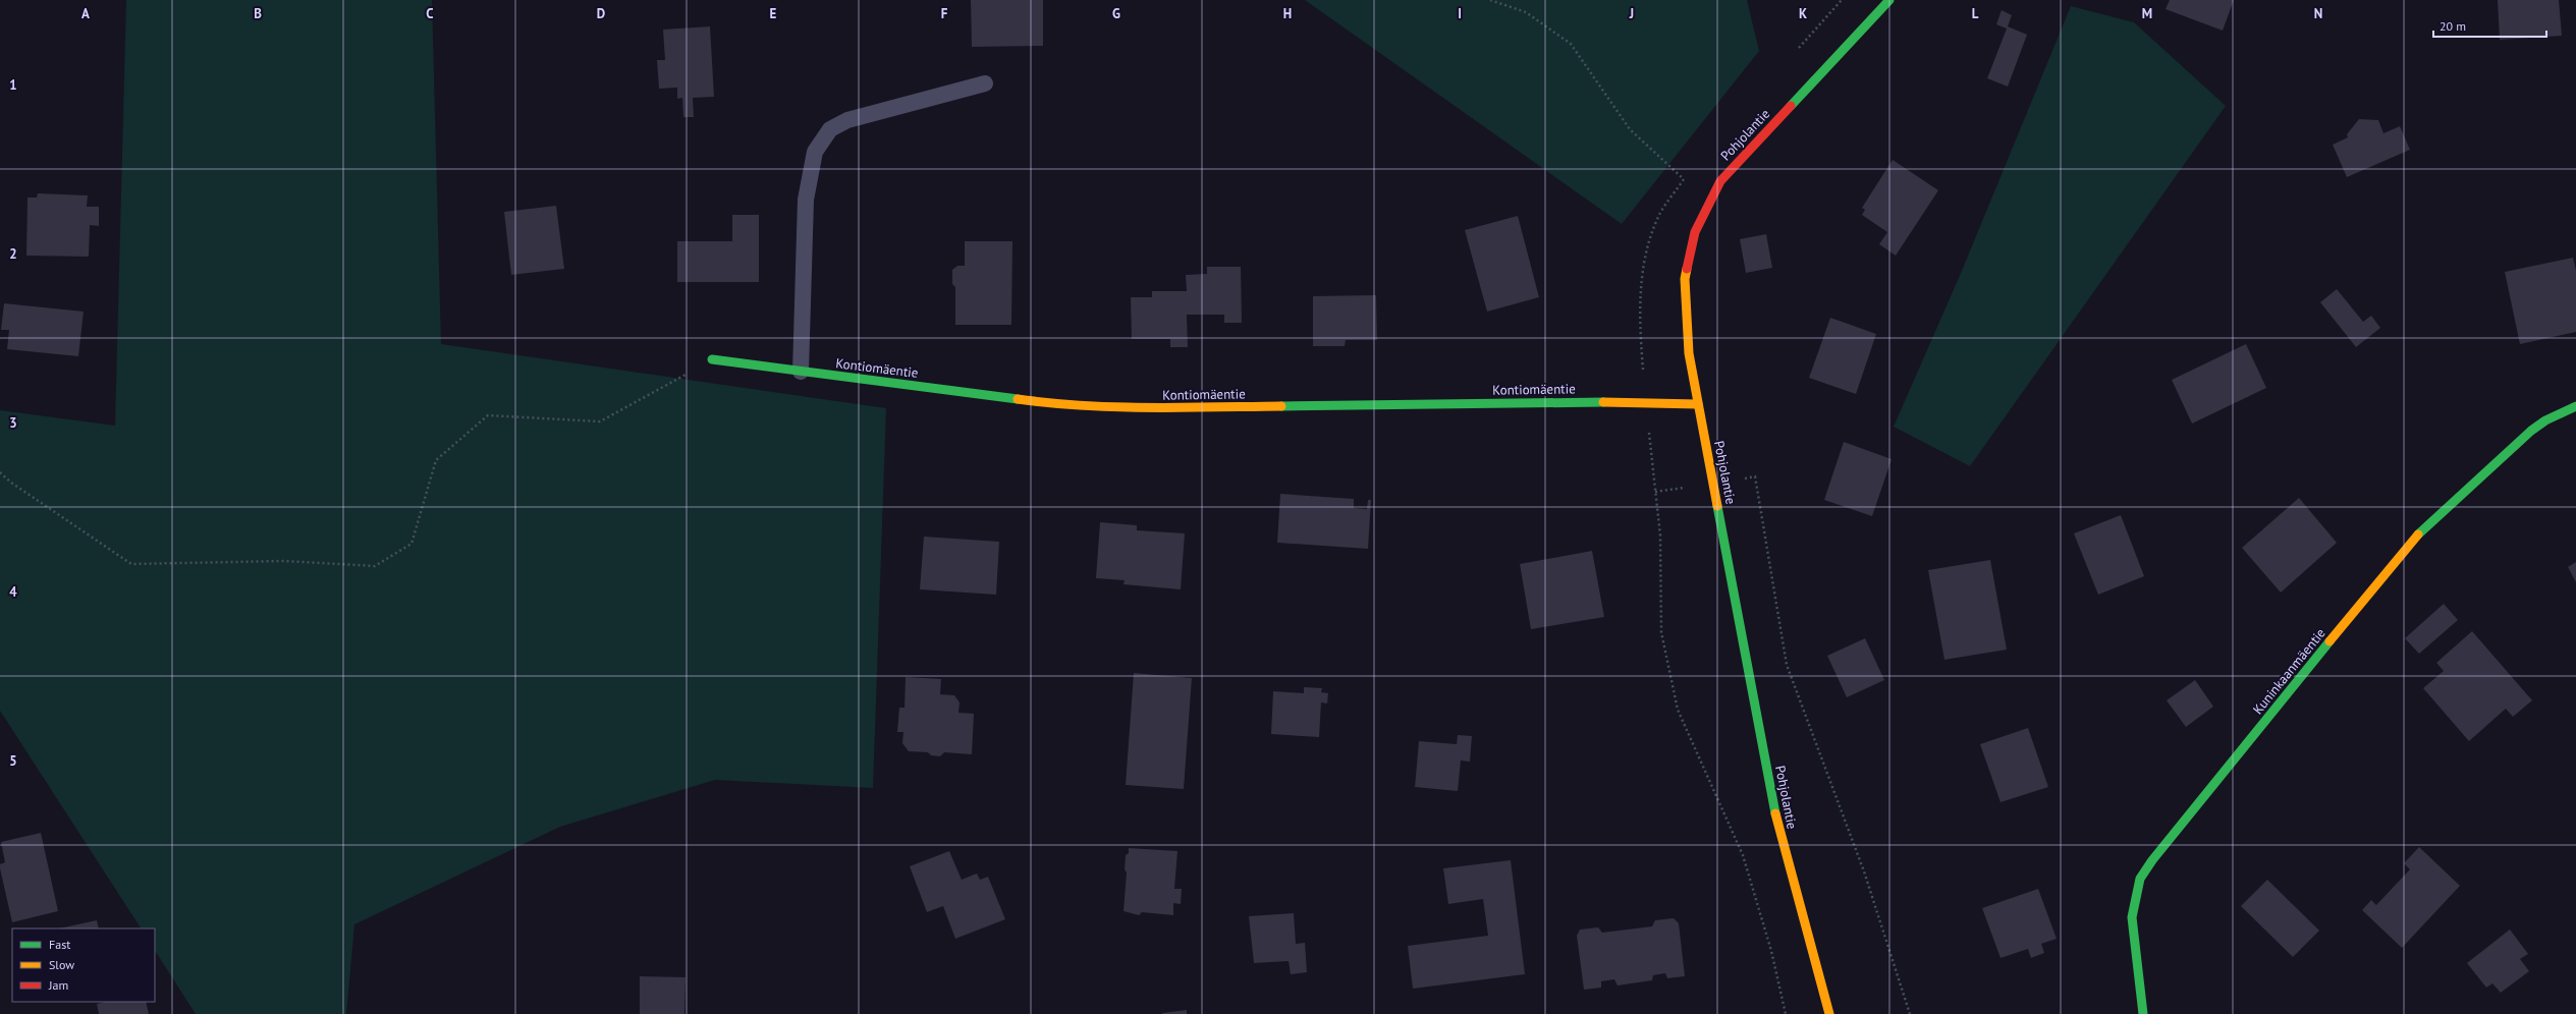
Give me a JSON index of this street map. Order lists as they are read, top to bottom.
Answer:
{
  "streets": {
    "street": ["Pohjolantie", "Kontiomäentie", "Kuninkaanmäentie"]
  },
  "crossings": [
    ["Pohjolantie", "Kontiomäentie"]
  ],
  "legend": ["Fast", "Slow", "Jam"],
  "scale_bar": "20 m",
  "grid": {
    "columns": [
      "A",
      "B",
      "C",
      "D",
      "E",
      "F",
      "G",
      "H",
      "I",
      "J",
      "K",
      "L",
      "M",
      "N"
    ],
    "rows": [
      "1",
      "2",
      "3",
      "4",
      "5"
    ]
  }
}
